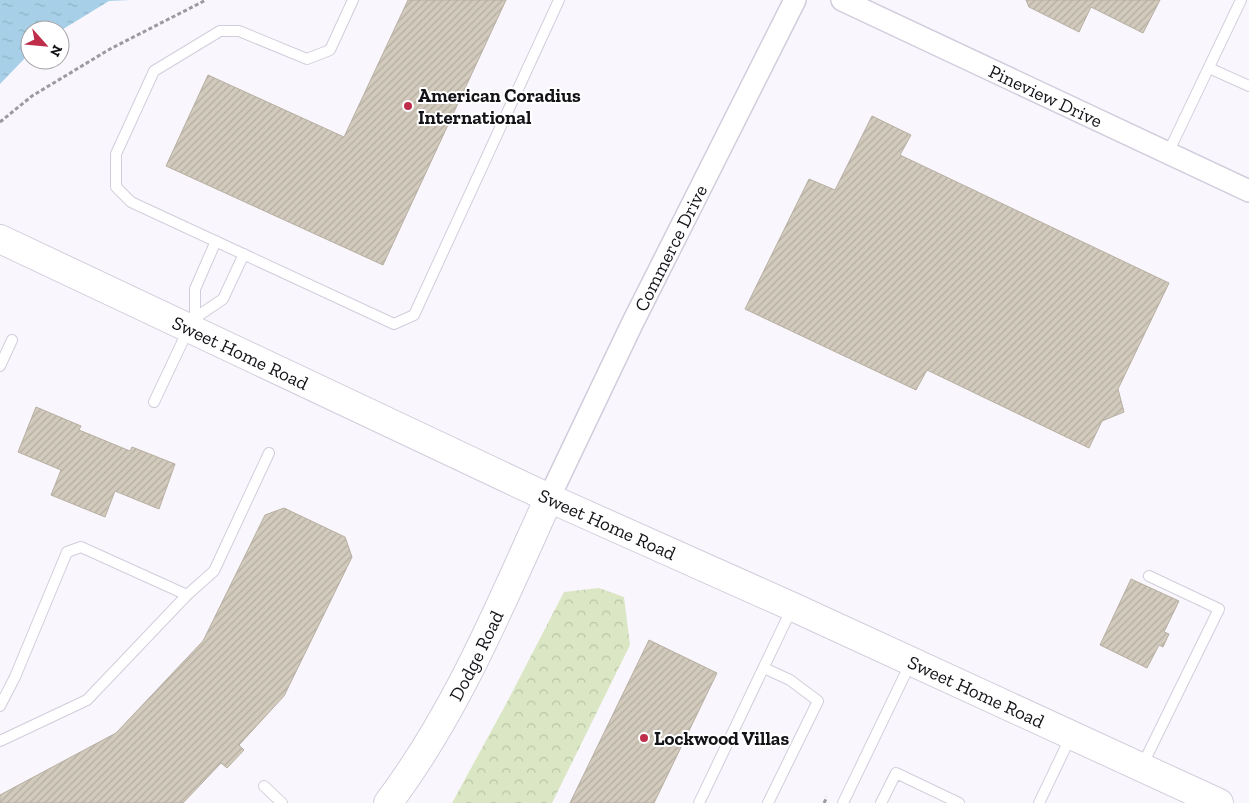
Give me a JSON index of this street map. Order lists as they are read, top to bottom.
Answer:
{
  "streets": {
    "main road": ["Sweet Home Road", "Dodge Road"],
    "street": ["Pineview Drive", "Commerce Drive"]
  },
  "crossings": [
    ["Commerce Drive", "Sweet Home Road"],
    ["Commerce Drive", "Dodge Road"],
    ["Sweet Home Road", "Dodge Road"]
  ],
  "places": ["American Coradius International", "Lockwood Villas"],
  "north": "bottom right"
}
